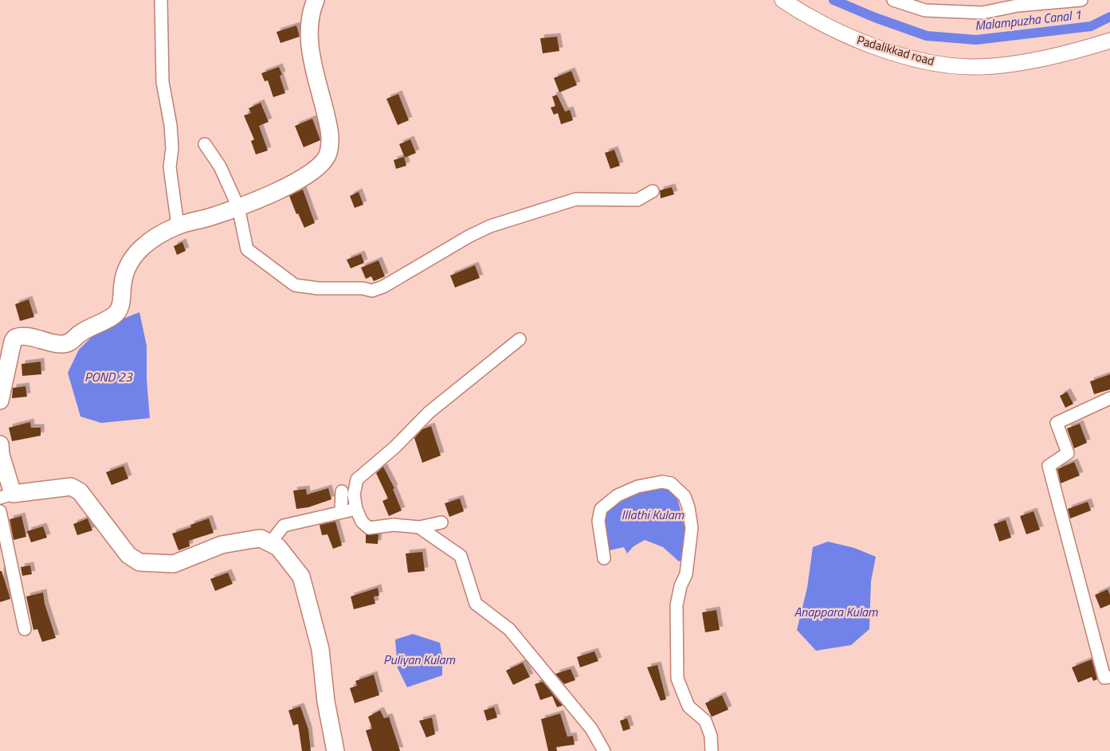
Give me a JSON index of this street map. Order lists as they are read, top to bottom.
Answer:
{
  "streets": {
    "street": ["Padalikkad road"]
  },
  "water": [
    "Malampuzha Canal 1",
    "POND 23",
    "Illathi Kulam",
    "Anappara Kulam",
    "Puliyan Kulam"
  ]
}
